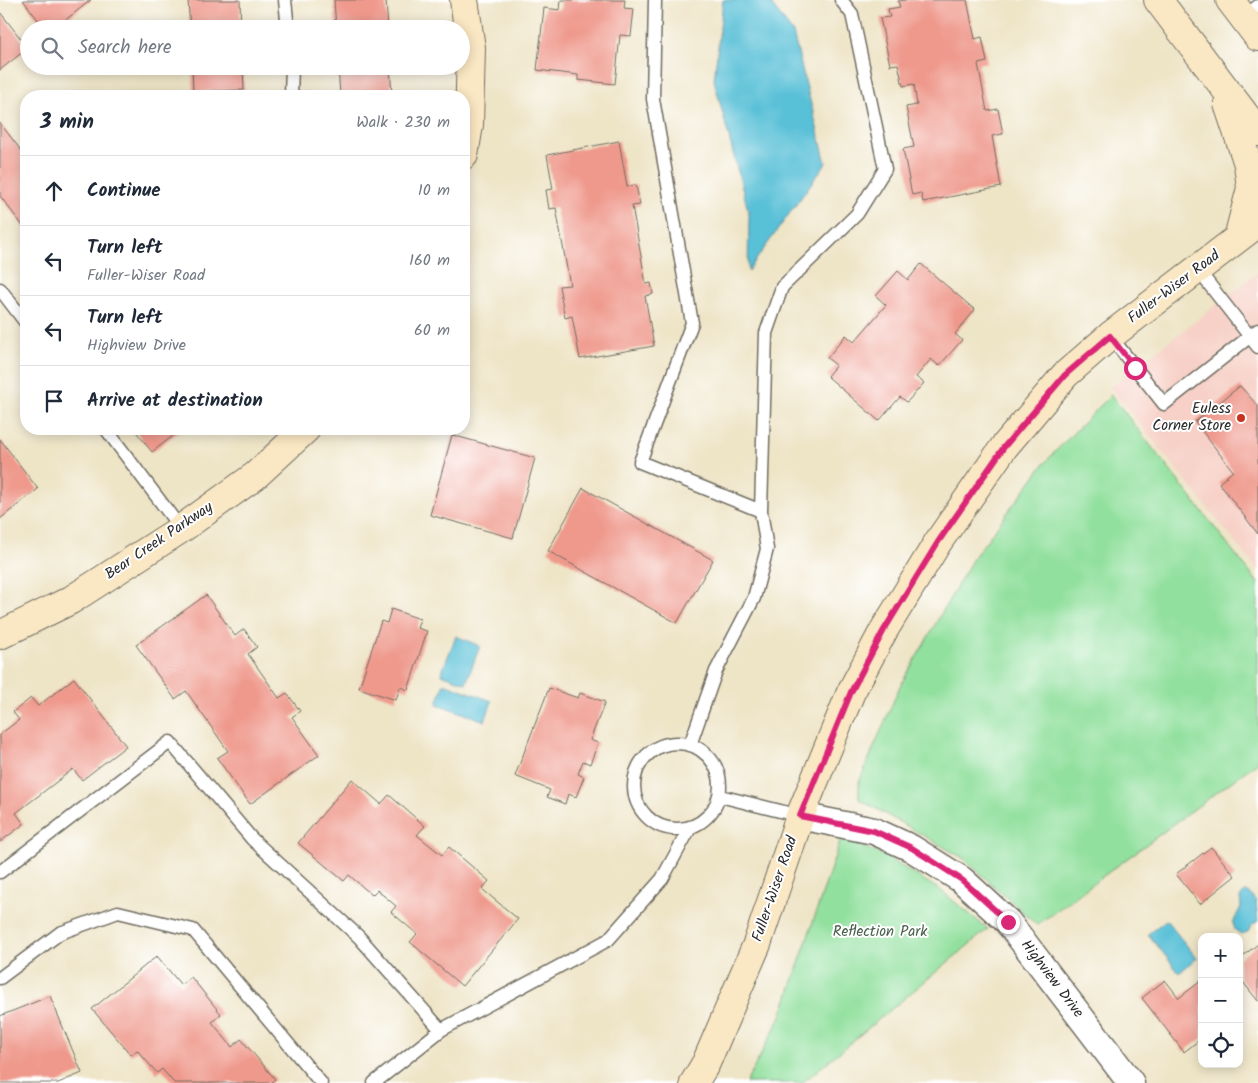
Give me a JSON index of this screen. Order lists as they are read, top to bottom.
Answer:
{
  "streets": {
    "street": ["Fuller-Wiser Road", "Bear Creek Parkway", "Highview Drive"]
  },
  "crossings": [
    ["Fuller-Wiser Road", "Highview Drive"]
  ],
  "parks": ["Reflection Park"],
  "places": ["Euless Corner Store"],
  "page": {
    "search": "Search here",
    "heading": ["3 min", "Walk · 230 m"],
    "list": [
      ["Continue", "10 m"],
      ["Turn left", "Fuller-Wiser Road", "160 m"],
      ["Turn left", "Highview Drive", "60 m"],
      "Arrive at destination"
    ],
    "map_buttons": ["+", "−"]
  }
}
